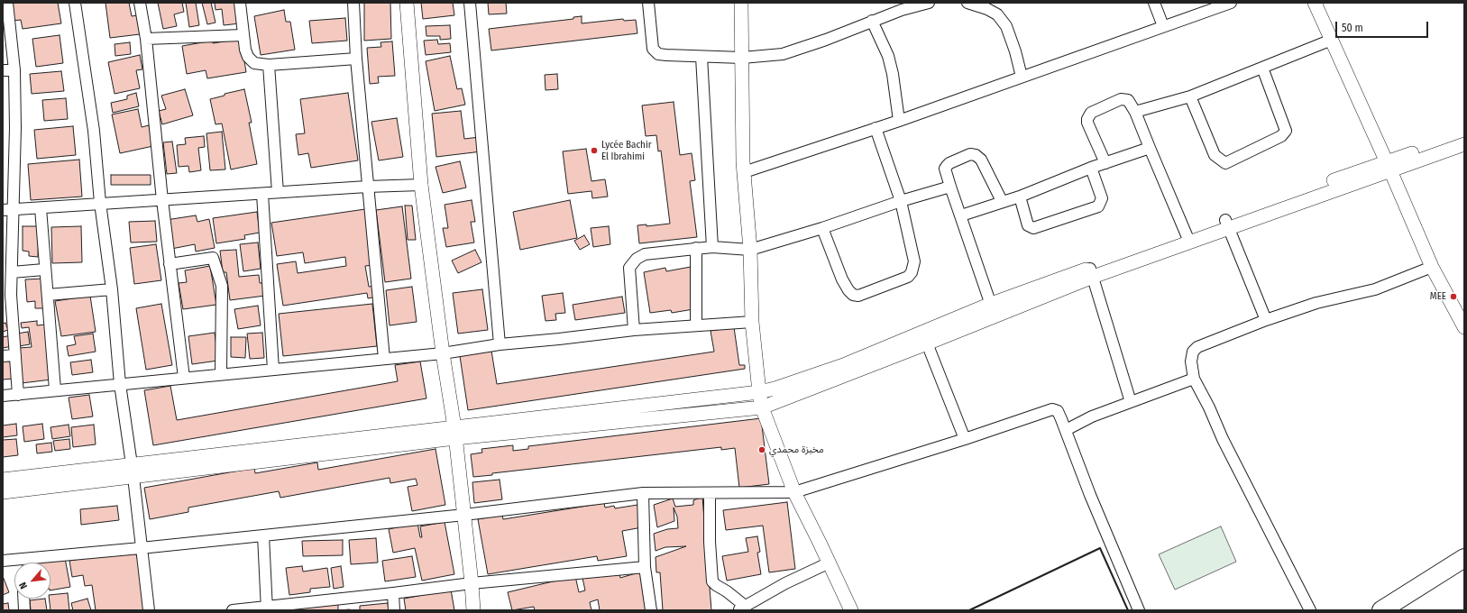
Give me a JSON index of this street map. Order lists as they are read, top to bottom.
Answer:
{
  "places": ["Lycée Bachir El Ibrahimi", "MEE", "مخبزة محمدي"],
  "scale_bar": "50 m",
  "north": "bottom left"
}
